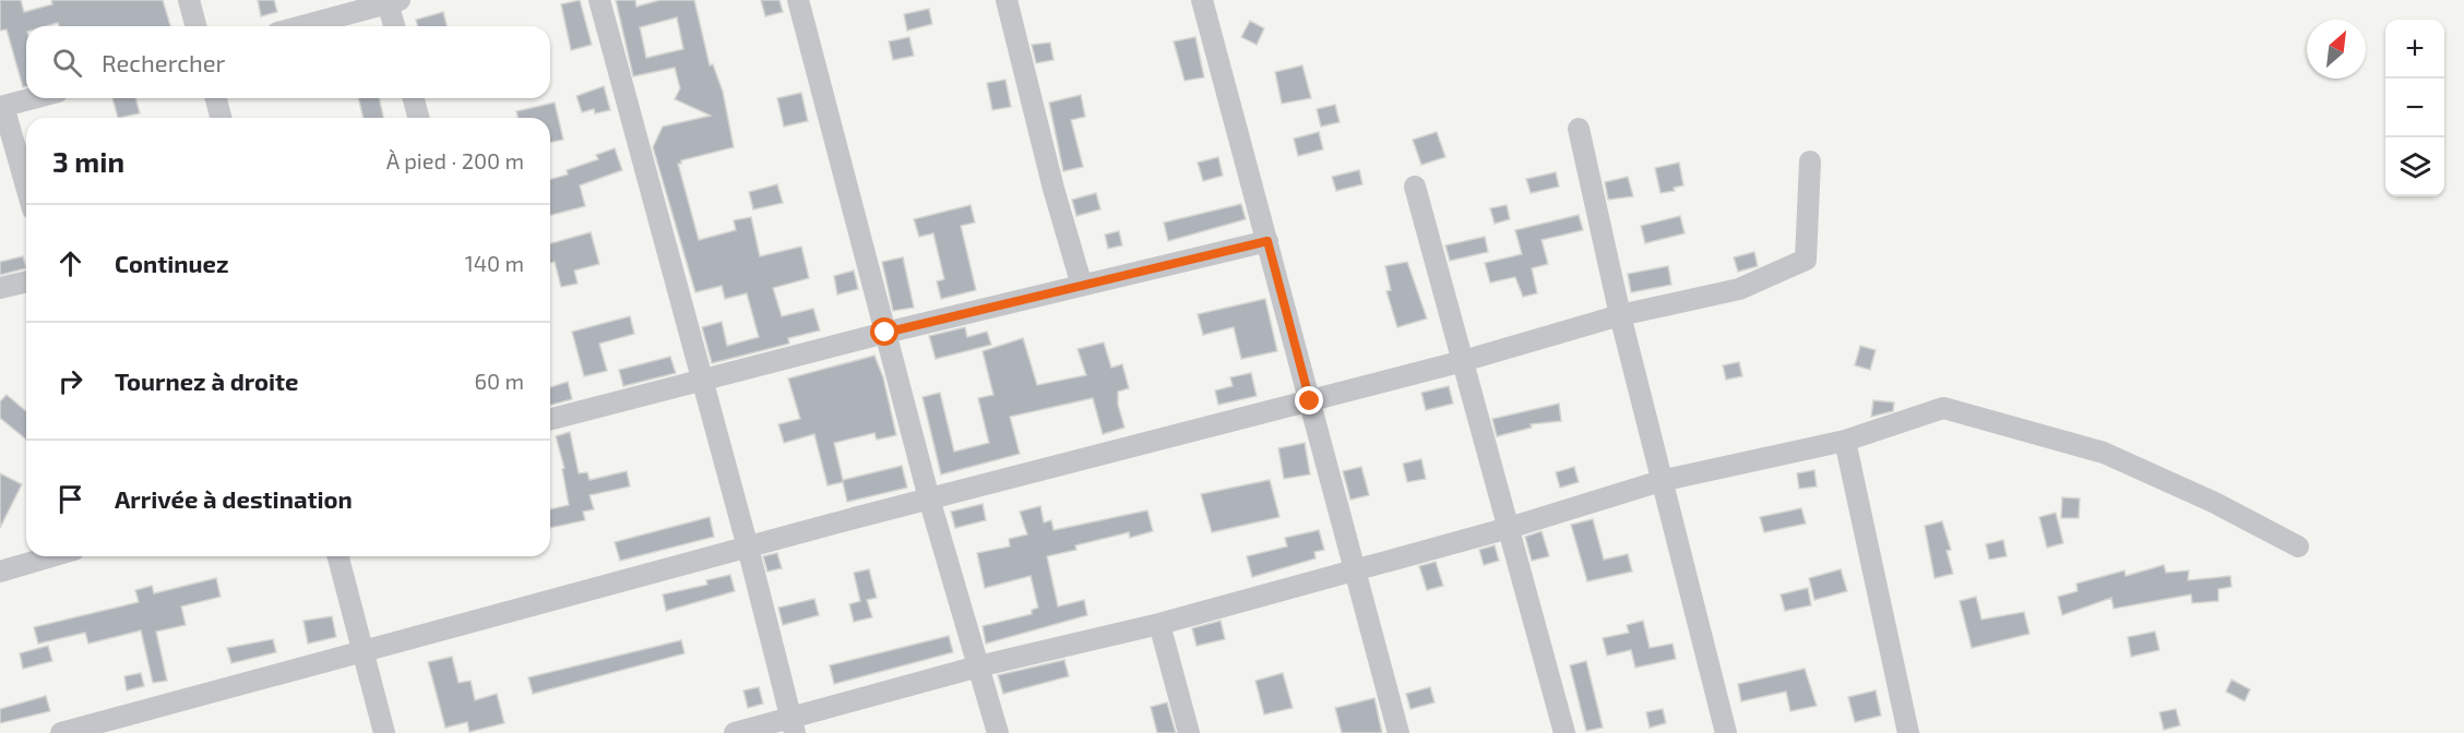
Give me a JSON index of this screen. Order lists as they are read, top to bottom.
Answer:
{
  "north": "top right",
  "page": {
    "map_buttons": ["+", "−"],
    "search": "Rechercher",
    "heading": ["3 min", "À pied · 200 m"],
    "list": [
      ["Continuez", "140 m"],
      ["Tournez à droite", "60 m"],
      "Arrivée à destination"
    ]
  }
}
